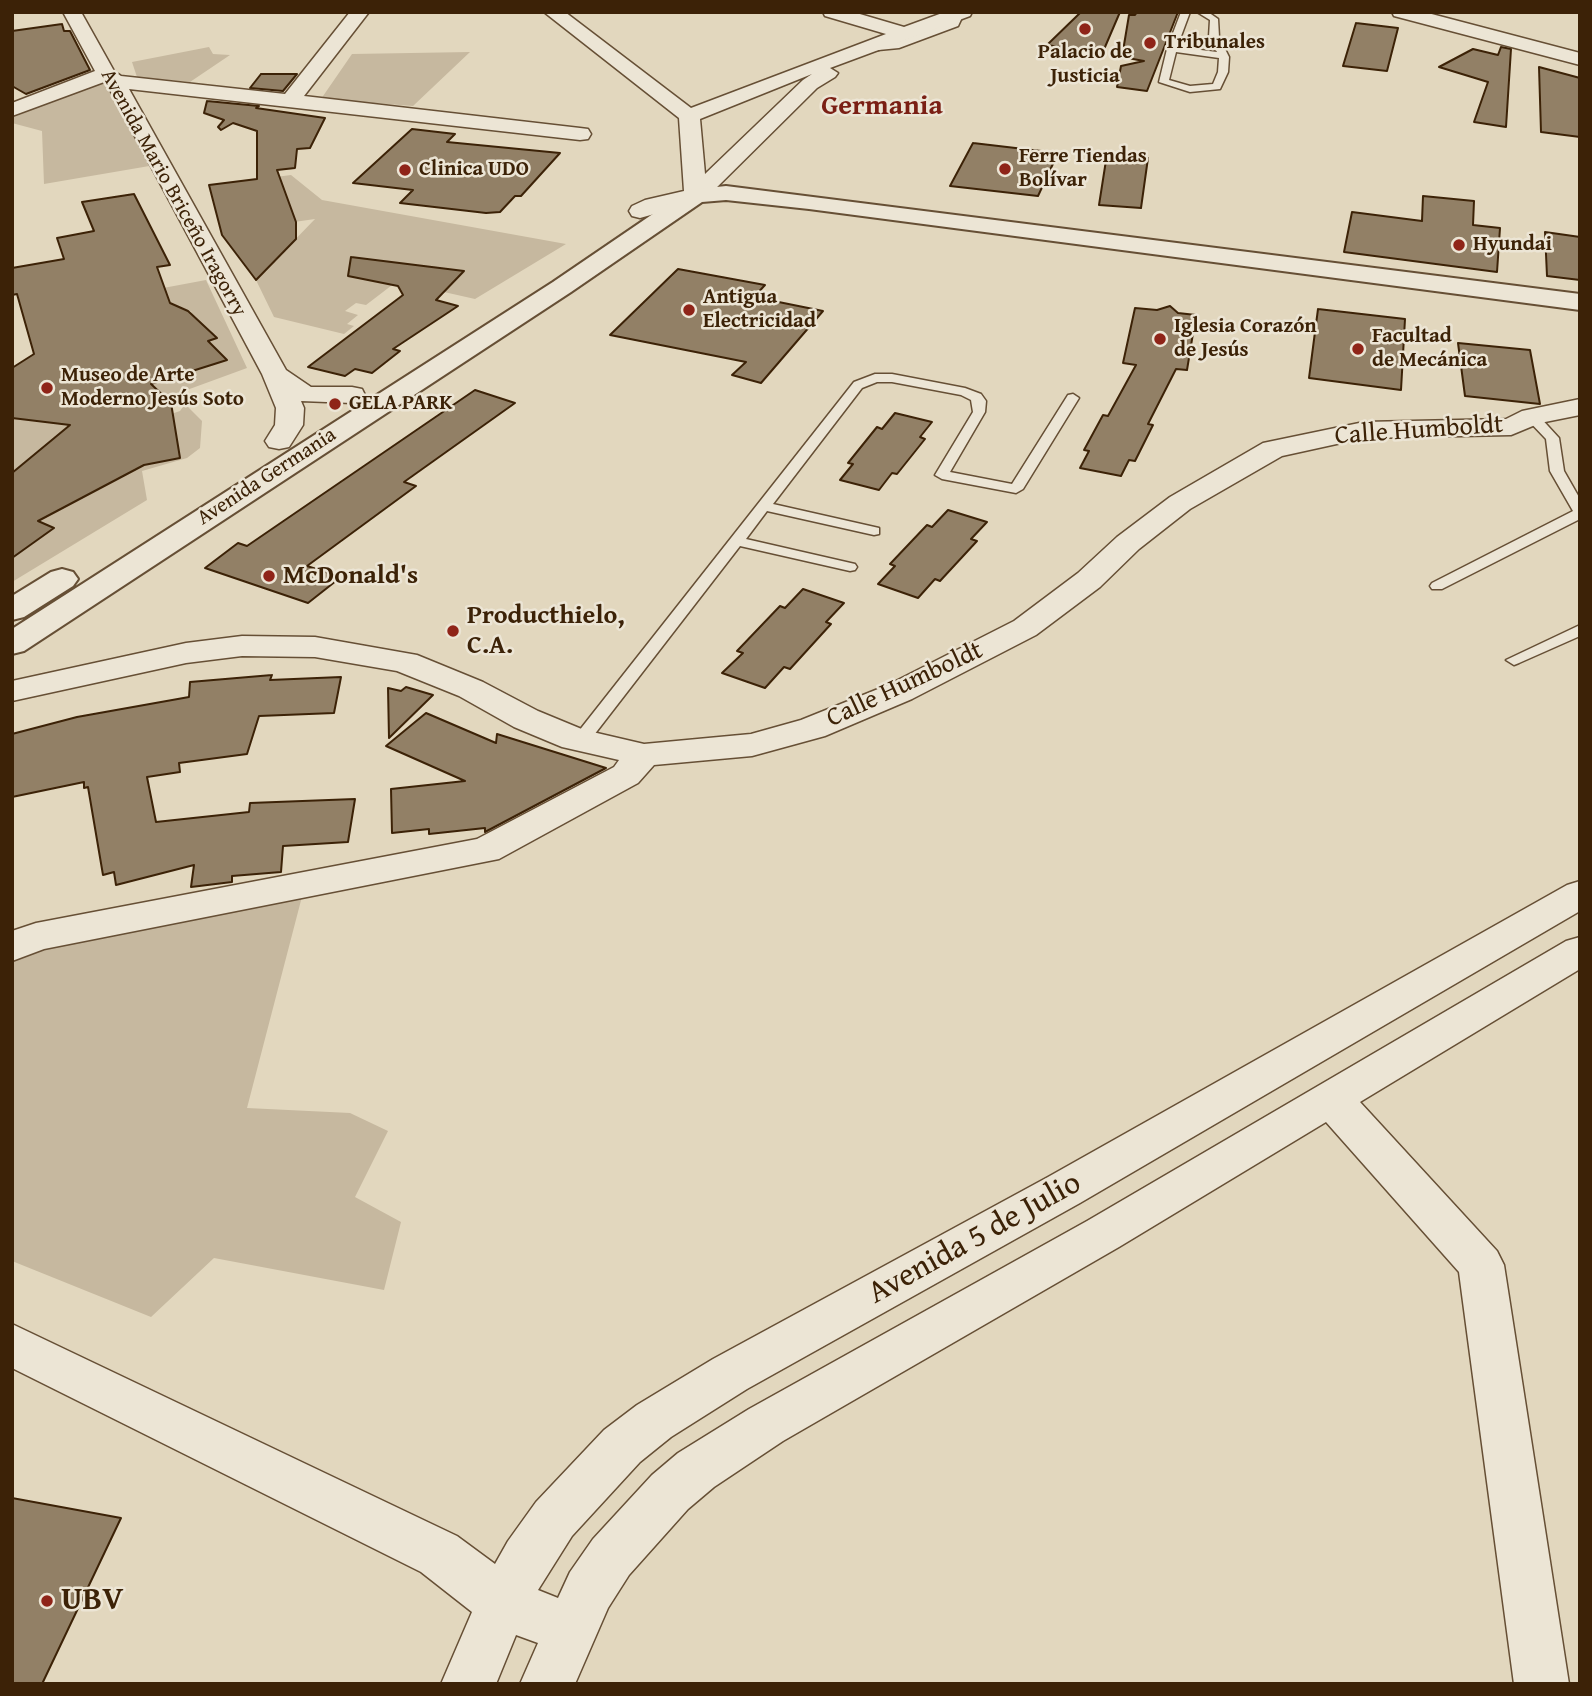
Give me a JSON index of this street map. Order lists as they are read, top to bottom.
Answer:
{
  "streets": {
    "street": [
      "Avenida Mario Briceño Iragorry",
      "Calle Humboldt",
      "Avenida Germania",
      "Avenida 5 de Julio"
    ]
  },
  "crossings": [
    ["Avenida Mario Briceño Iragorry", "Avenida Germania"]
  ],
  "districts": ["Germania"],
  "places": [
    "Palacio de Justicia",
    "Tribunales",
    "Ferre Tiendas Bolívar",
    "Clinica UDO",
    "Hyundai",
    "Antigua Electricidad",
    "Iglesia Corazón de Jesús",
    "Facultad de Mecánica",
    "Museo de Arte Moderno Jesús Soto",
    "GELA PARK",
    "McDonald's",
    "Producthielo, C.A.",
    "UBV"
  ]
}
